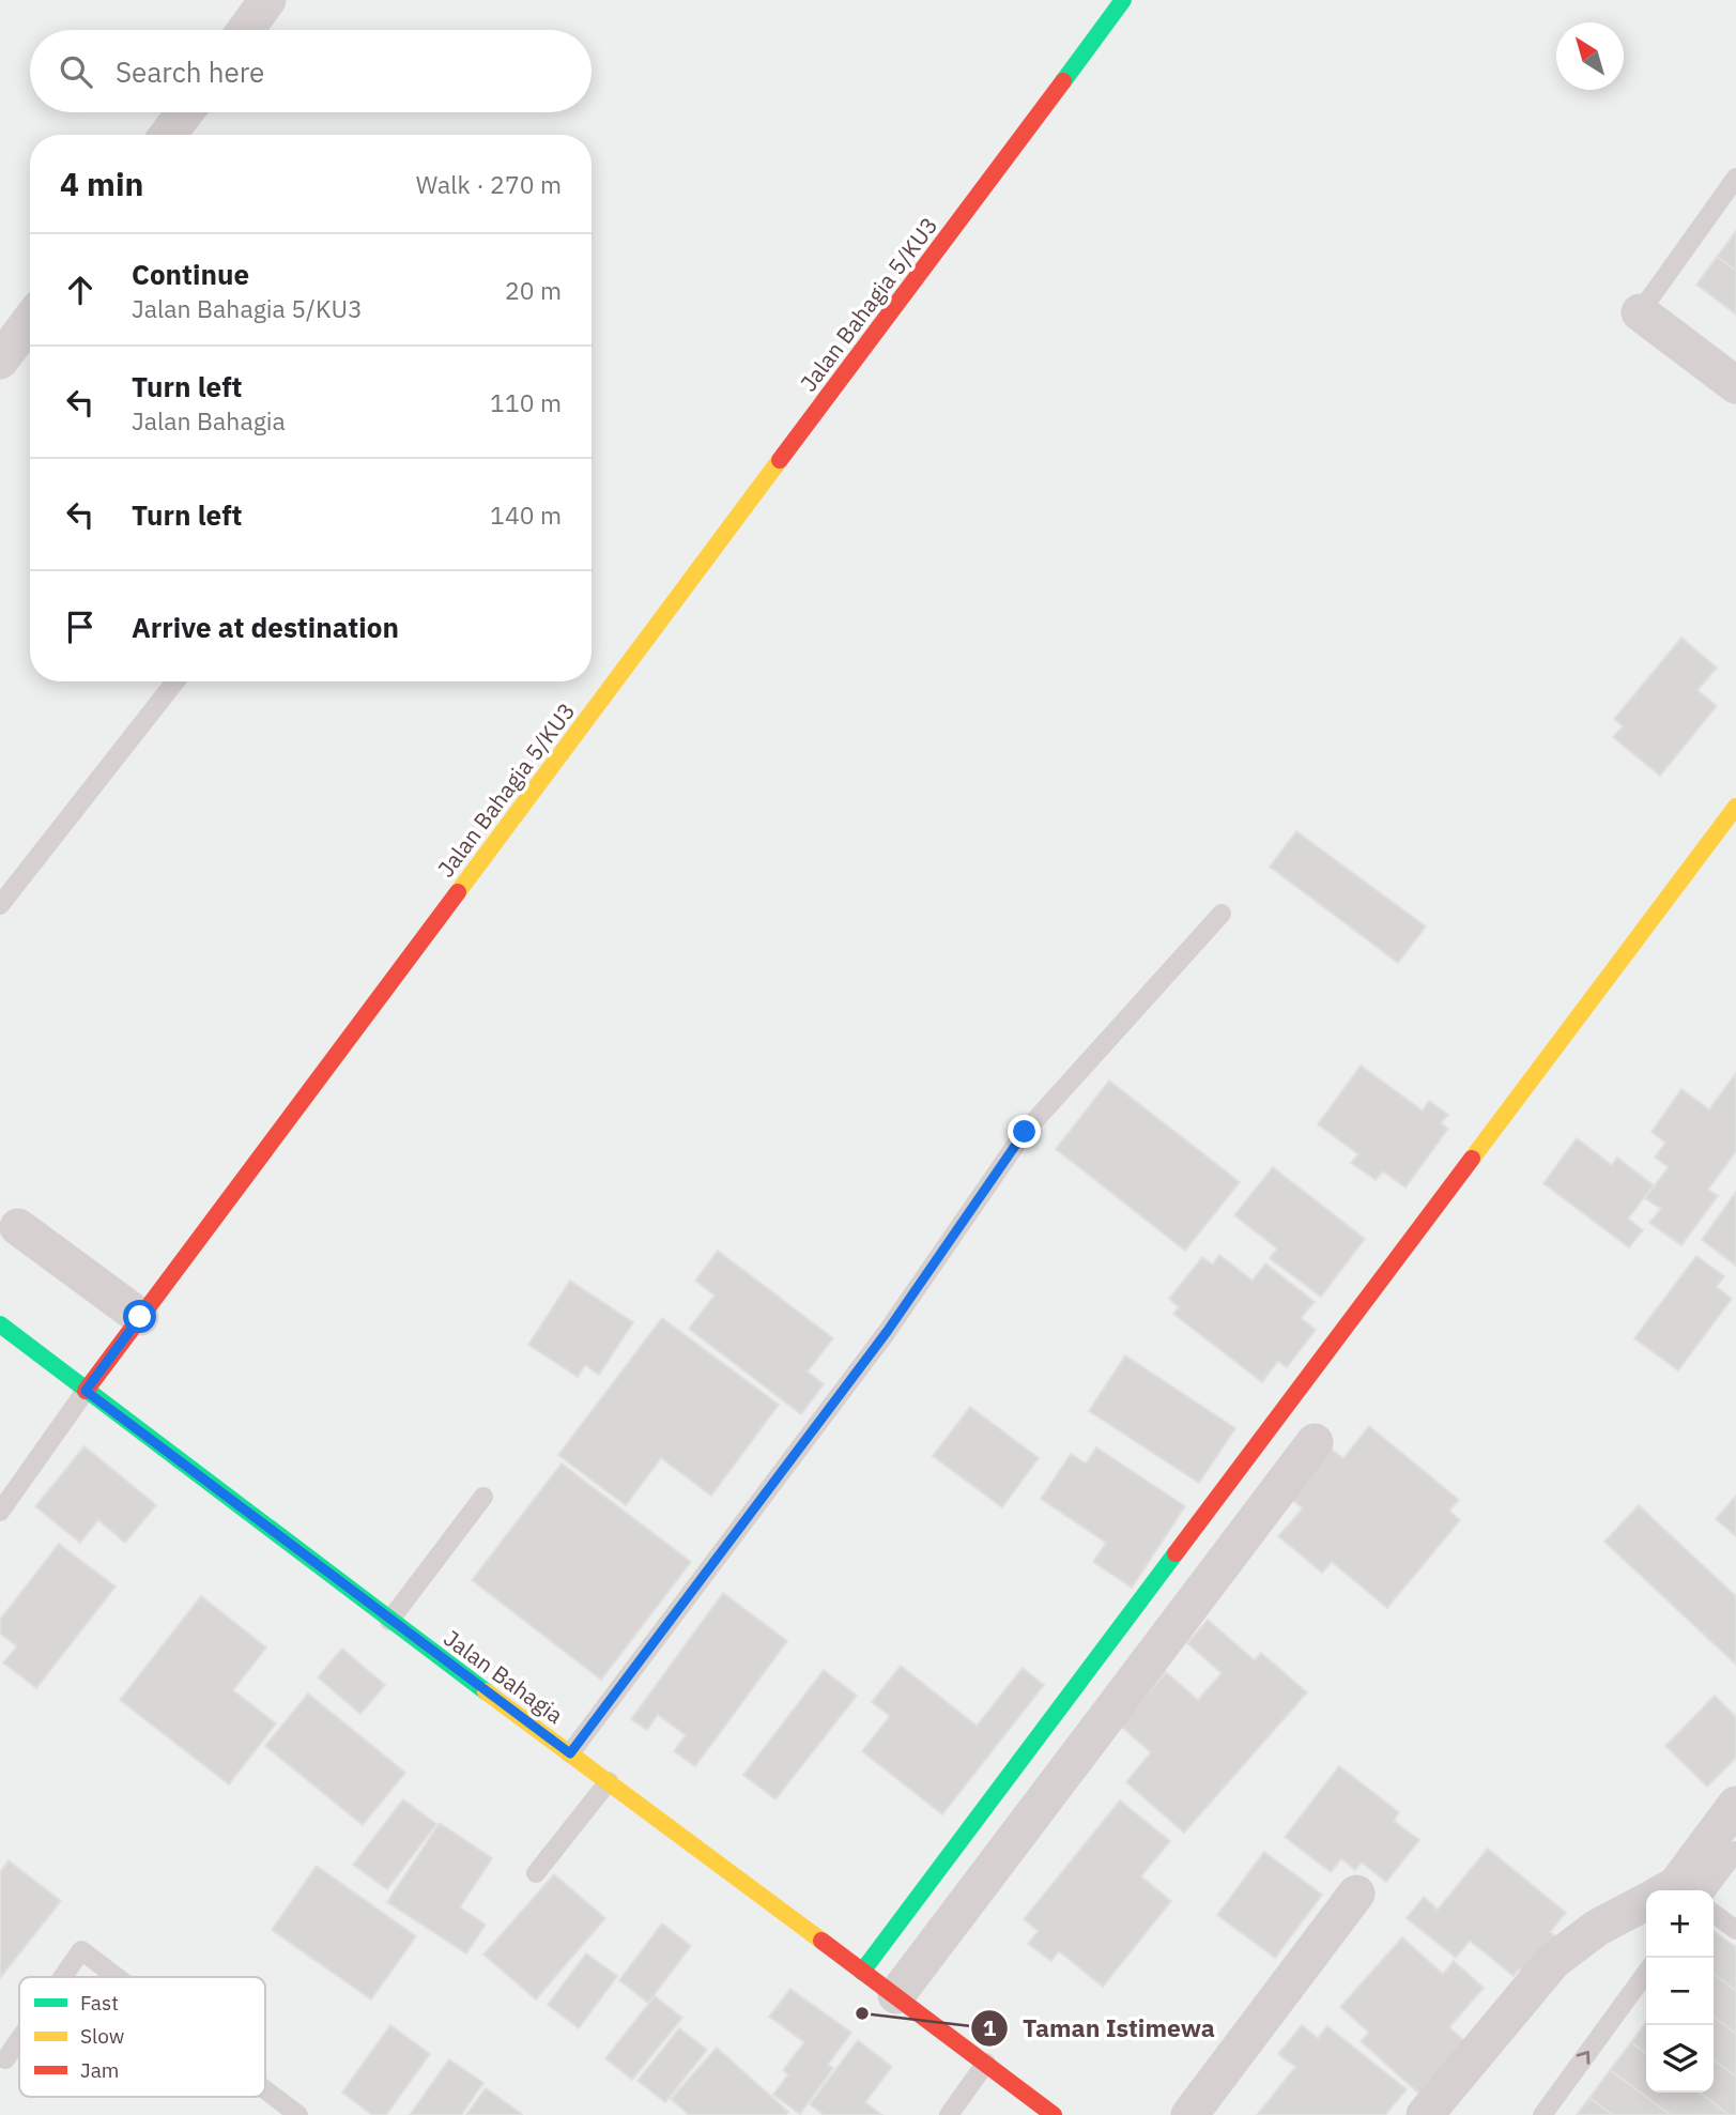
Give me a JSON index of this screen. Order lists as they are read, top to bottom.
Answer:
{
  "streets": {
    "street": ["Jalan Bahagia 5/KU3", "Jalan Bahagia"]
  },
  "crossings": [
    ["Jalan Bahagia 5/KU3", "Jalan Bahagia"]
  ],
  "places": ["Taman Istimewa"],
  "legend": ["Fast", "Slow", "Jam"],
  "north": "top left",
  "page": {
    "search": "Search here",
    "heading": ["4 min", "Walk · 270 m"],
    "list": [
      ["Continue", "Jalan Bahagia 5/KU3", "20 m"],
      ["Turn left", "Jalan Bahagia", "110 m"],
      ["Turn left", "140 m"],
      "Arrive at destination"
    ],
    "map_buttons": ["+", "−"]
  }
}
